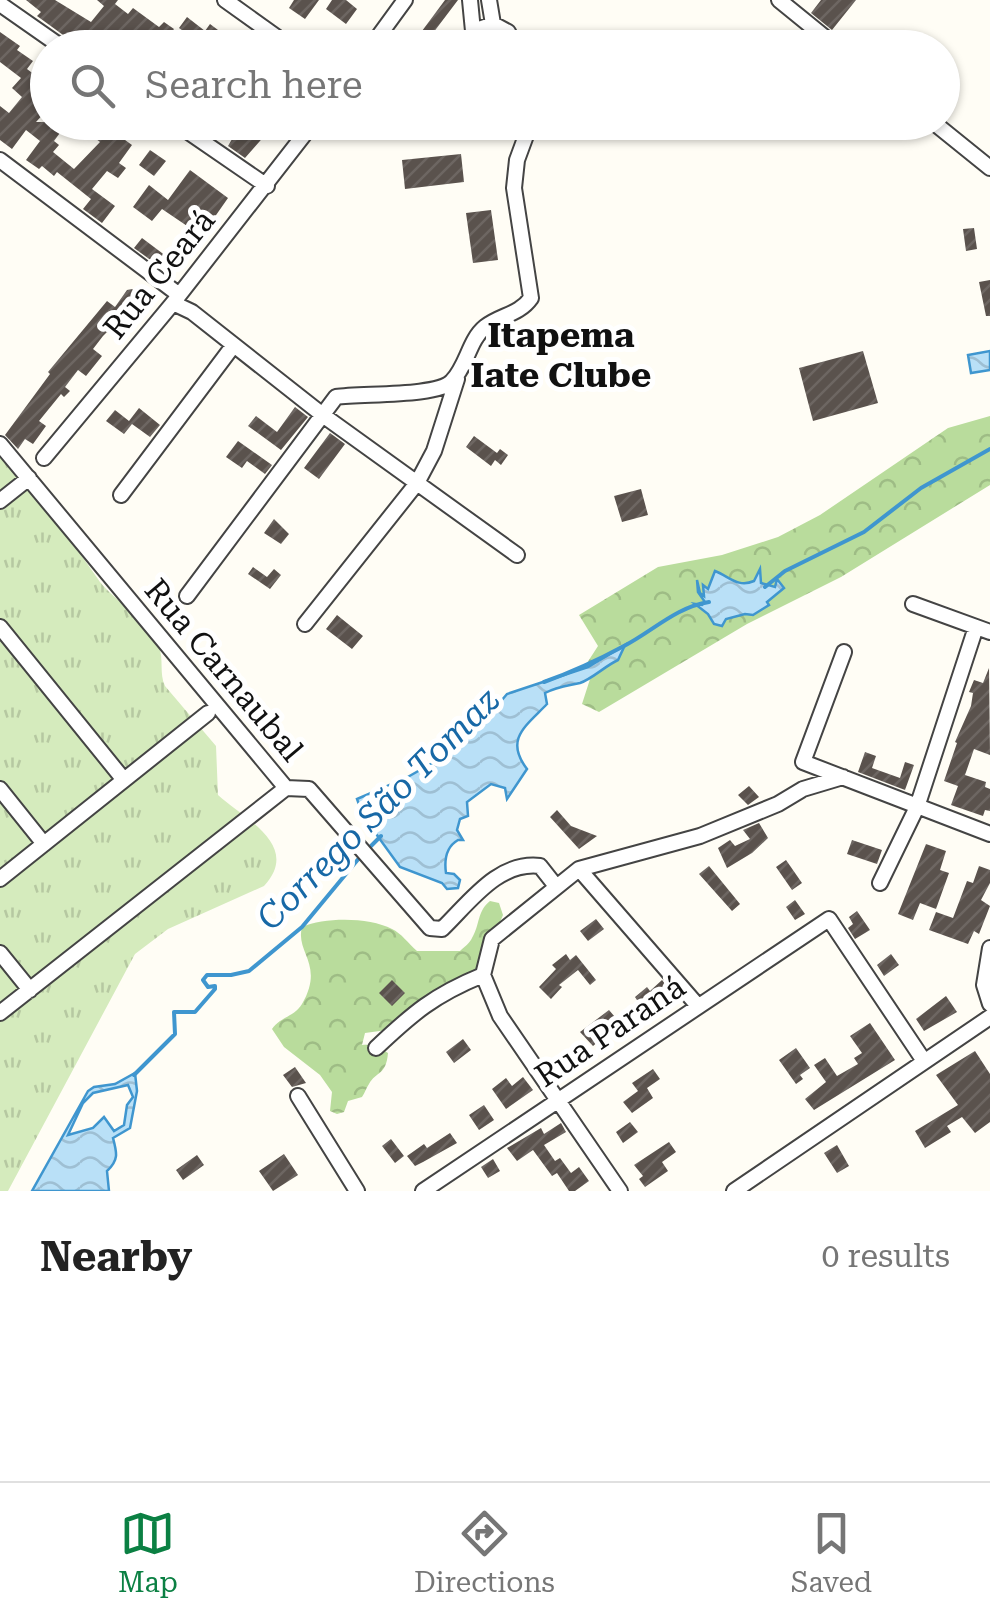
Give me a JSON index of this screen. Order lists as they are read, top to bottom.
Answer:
{
  "streets": {
    "street": ["Rua Ceará", "Rua Carnaubal", "Rua Paraná"]
  },
  "districts": ["Itapema Iate Clube"],
  "water": ["Corrego São Tomaz"],
  "page": {
    "search": "Search here",
    "heading": ["Nearby", "0 results"],
    "nav": ["Map", "Directions", "Saved"]
  }
}
